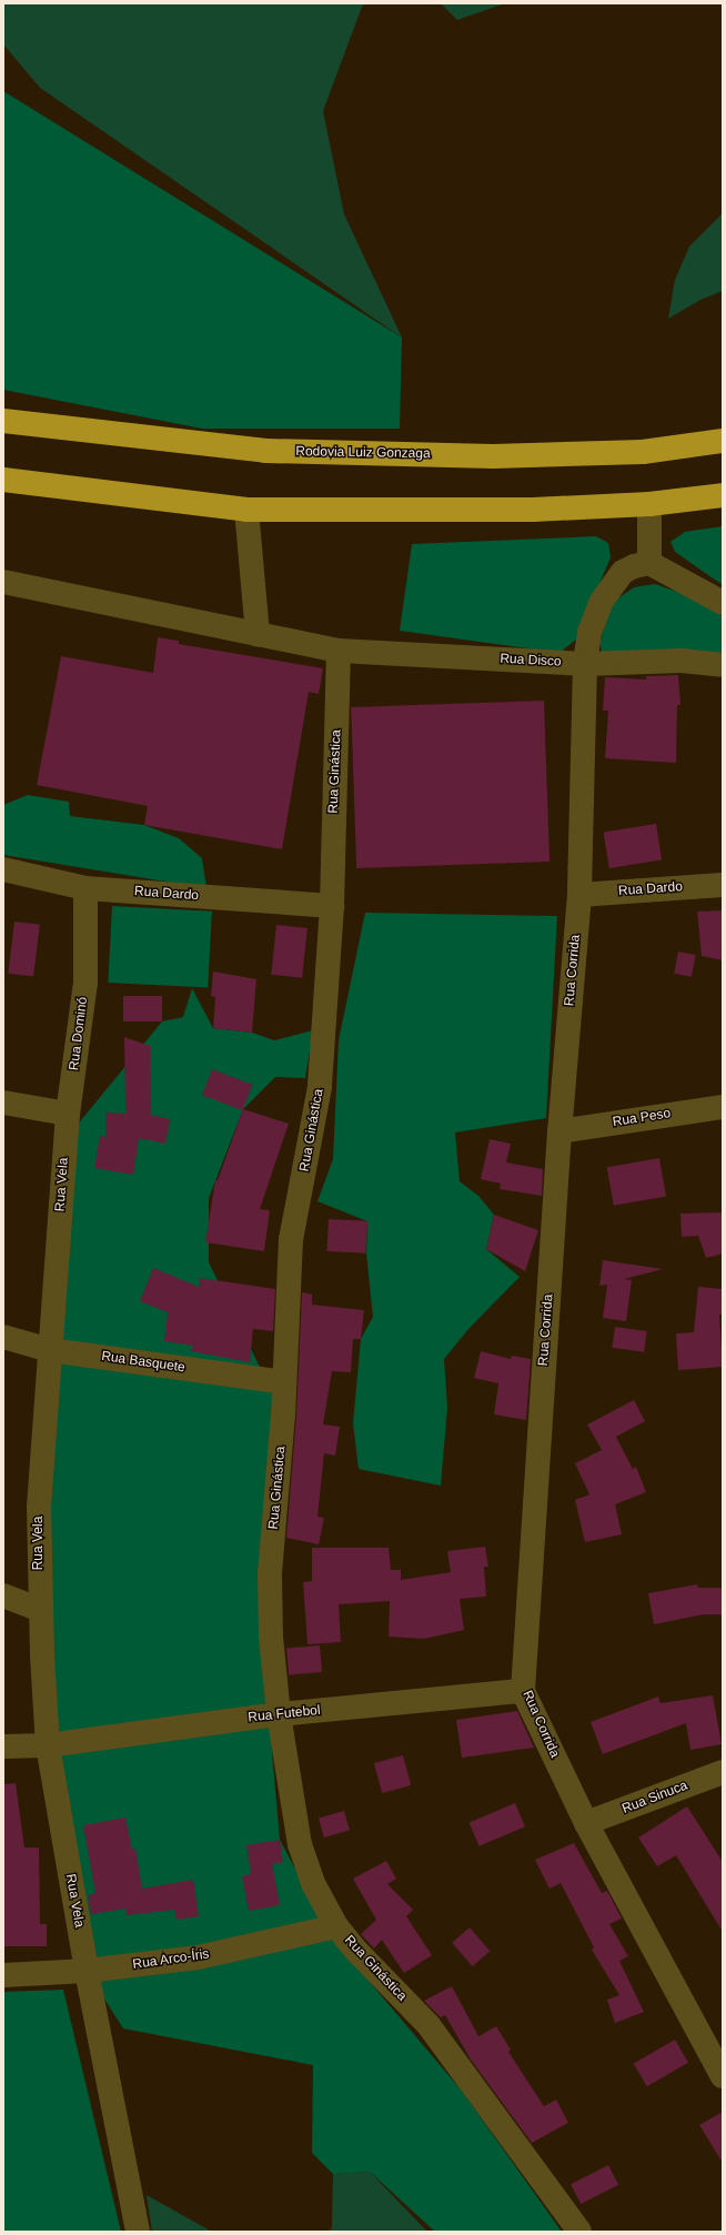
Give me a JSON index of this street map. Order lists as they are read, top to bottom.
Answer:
{
  "streets": {
    "highway": ["Rodovia Luiz Gonzaga"],
    "street": [
      "Rua Disco",
      "Rua Ginástica",
      "Rua Dardo",
      "Rua Corrida",
      "Rua Dominó",
      "Rua Peso",
      "Rua Vela",
      "Rua Basquete",
      "Rua Futebol",
      "Rua Sinuca",
      "Rua Arco-Íris"
    ]
  },
  "crossings": [
    ["Rua Disco", "Rua Ginástica"],
    ["Rua Disco", "Rua Corrida"],
    ["Rua Ginástica", "Rua Dardo"],
    ["Rua Ginástica", "Rua Basquete"],
    ["Rua Ginástica", "Rua Futebol"],
    ["Rua Ginástica", "Rua Arco-Íris"],
    ["Rua Dardo", "Rua Corrida"],
    ["Rua Dardo", "Rua Dominó"],
    ["Rua Corrida", "Rua Peso"],
    ["Rua Corrida", "Rua Futebol"],
    ["Rua Corrida", "Rua Sinuca"],
    ["Rua Dominó", "Rua Vela"],
    ["Rua Vela", "Rua Basquete"],
    ["Rua Vela", "Rua Futebol"],
    ["Rua Vela", "Rua Arco-Íris"]
  ]
}
